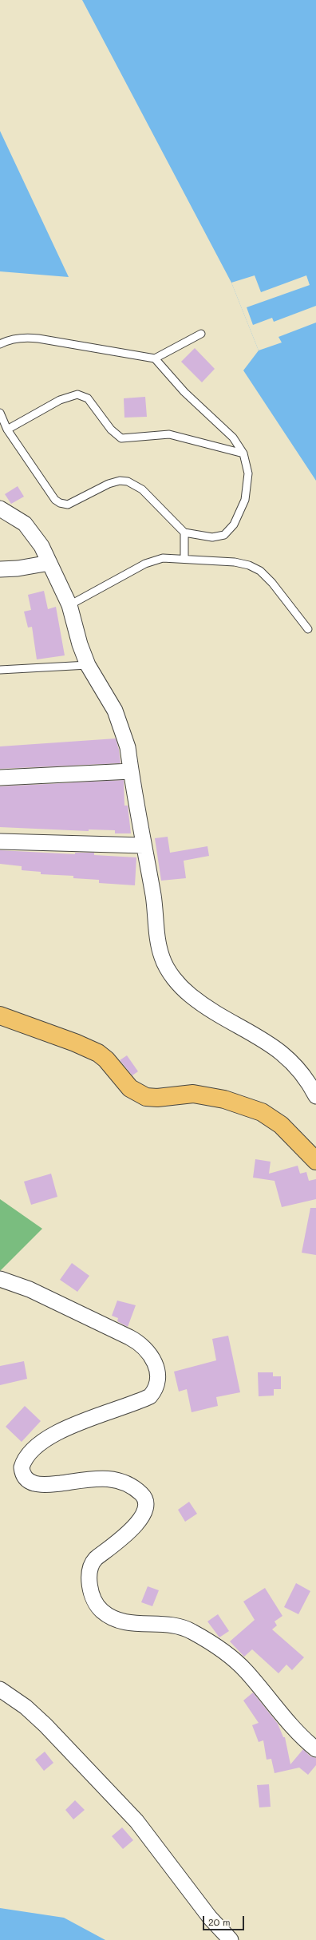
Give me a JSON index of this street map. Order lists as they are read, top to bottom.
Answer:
{
  "scale_bar": "20 m"
}
